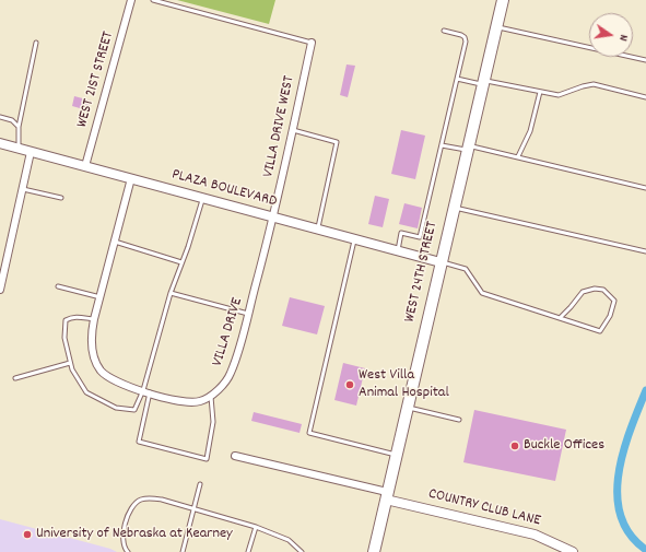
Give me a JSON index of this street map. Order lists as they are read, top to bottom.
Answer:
{
  "streets": {
    "main road": ["WEST 24TH STREET"],
    "street": [
      "WEST 21ST STREET",
      "VILLA DRIVE WEST",
      "PLAZA BOULEVARD",
      "VILLA DRIVE",
      "COUNTRY CLUB LANE"
    ]
  },
  "crossings": [
    ["WEST 21ST STREET", "PLAZA BOULEVARD"],
    ["VILLA DRIVE WEST", "PLAZA BOULEVARD"],
    ["VILLA DRIVE WEST", "VILLA DRIVE"],
    ["PLAZA BOULEVARD", "WEST 24TH STREET"],
    ["PLAZA BOULEVARD", "VILLA DRIVE"],
    ["WEST 24TH STREET", "COUNTRY CLUB LANE"]
  ],
  "places": ["West Villa Animal Hospital", "Buckle Offices", "University of Nebraska at Kearney"],
  "north": "right"
}
